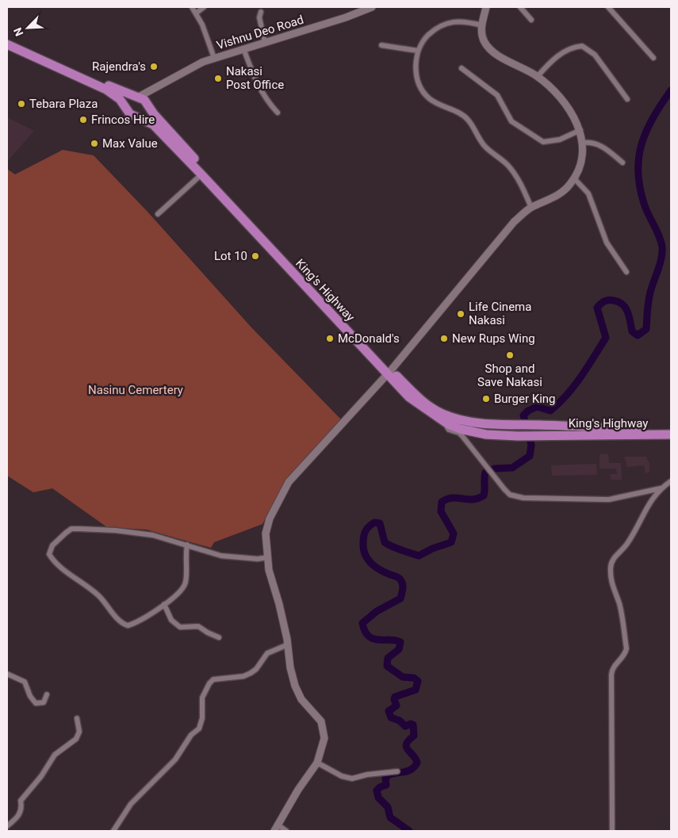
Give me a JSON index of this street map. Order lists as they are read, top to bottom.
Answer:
{
  "streets": {
    "highway": ["King's Highway"],
    "street": ["Vishnu Deo Road"]
  },
  "crossings": [
    ["Vishnu Deo Road", "King's Highway"]
  ],
  "parks": ["Nasinu Cemertery"],
  "places": [
    "Rajendra's",
    "Nakasi Post Office",
    "Tebara Plaza",
    "Frincos Hire",
    "Max Value",
    "Lot 10",
    "Life Cinema Nakasi",
    "McDonald's",
    "New Rups Wing",
    "Shop and Save Nakasi",
    "Burger King"
  ],
  "north": "bottom left"
}
